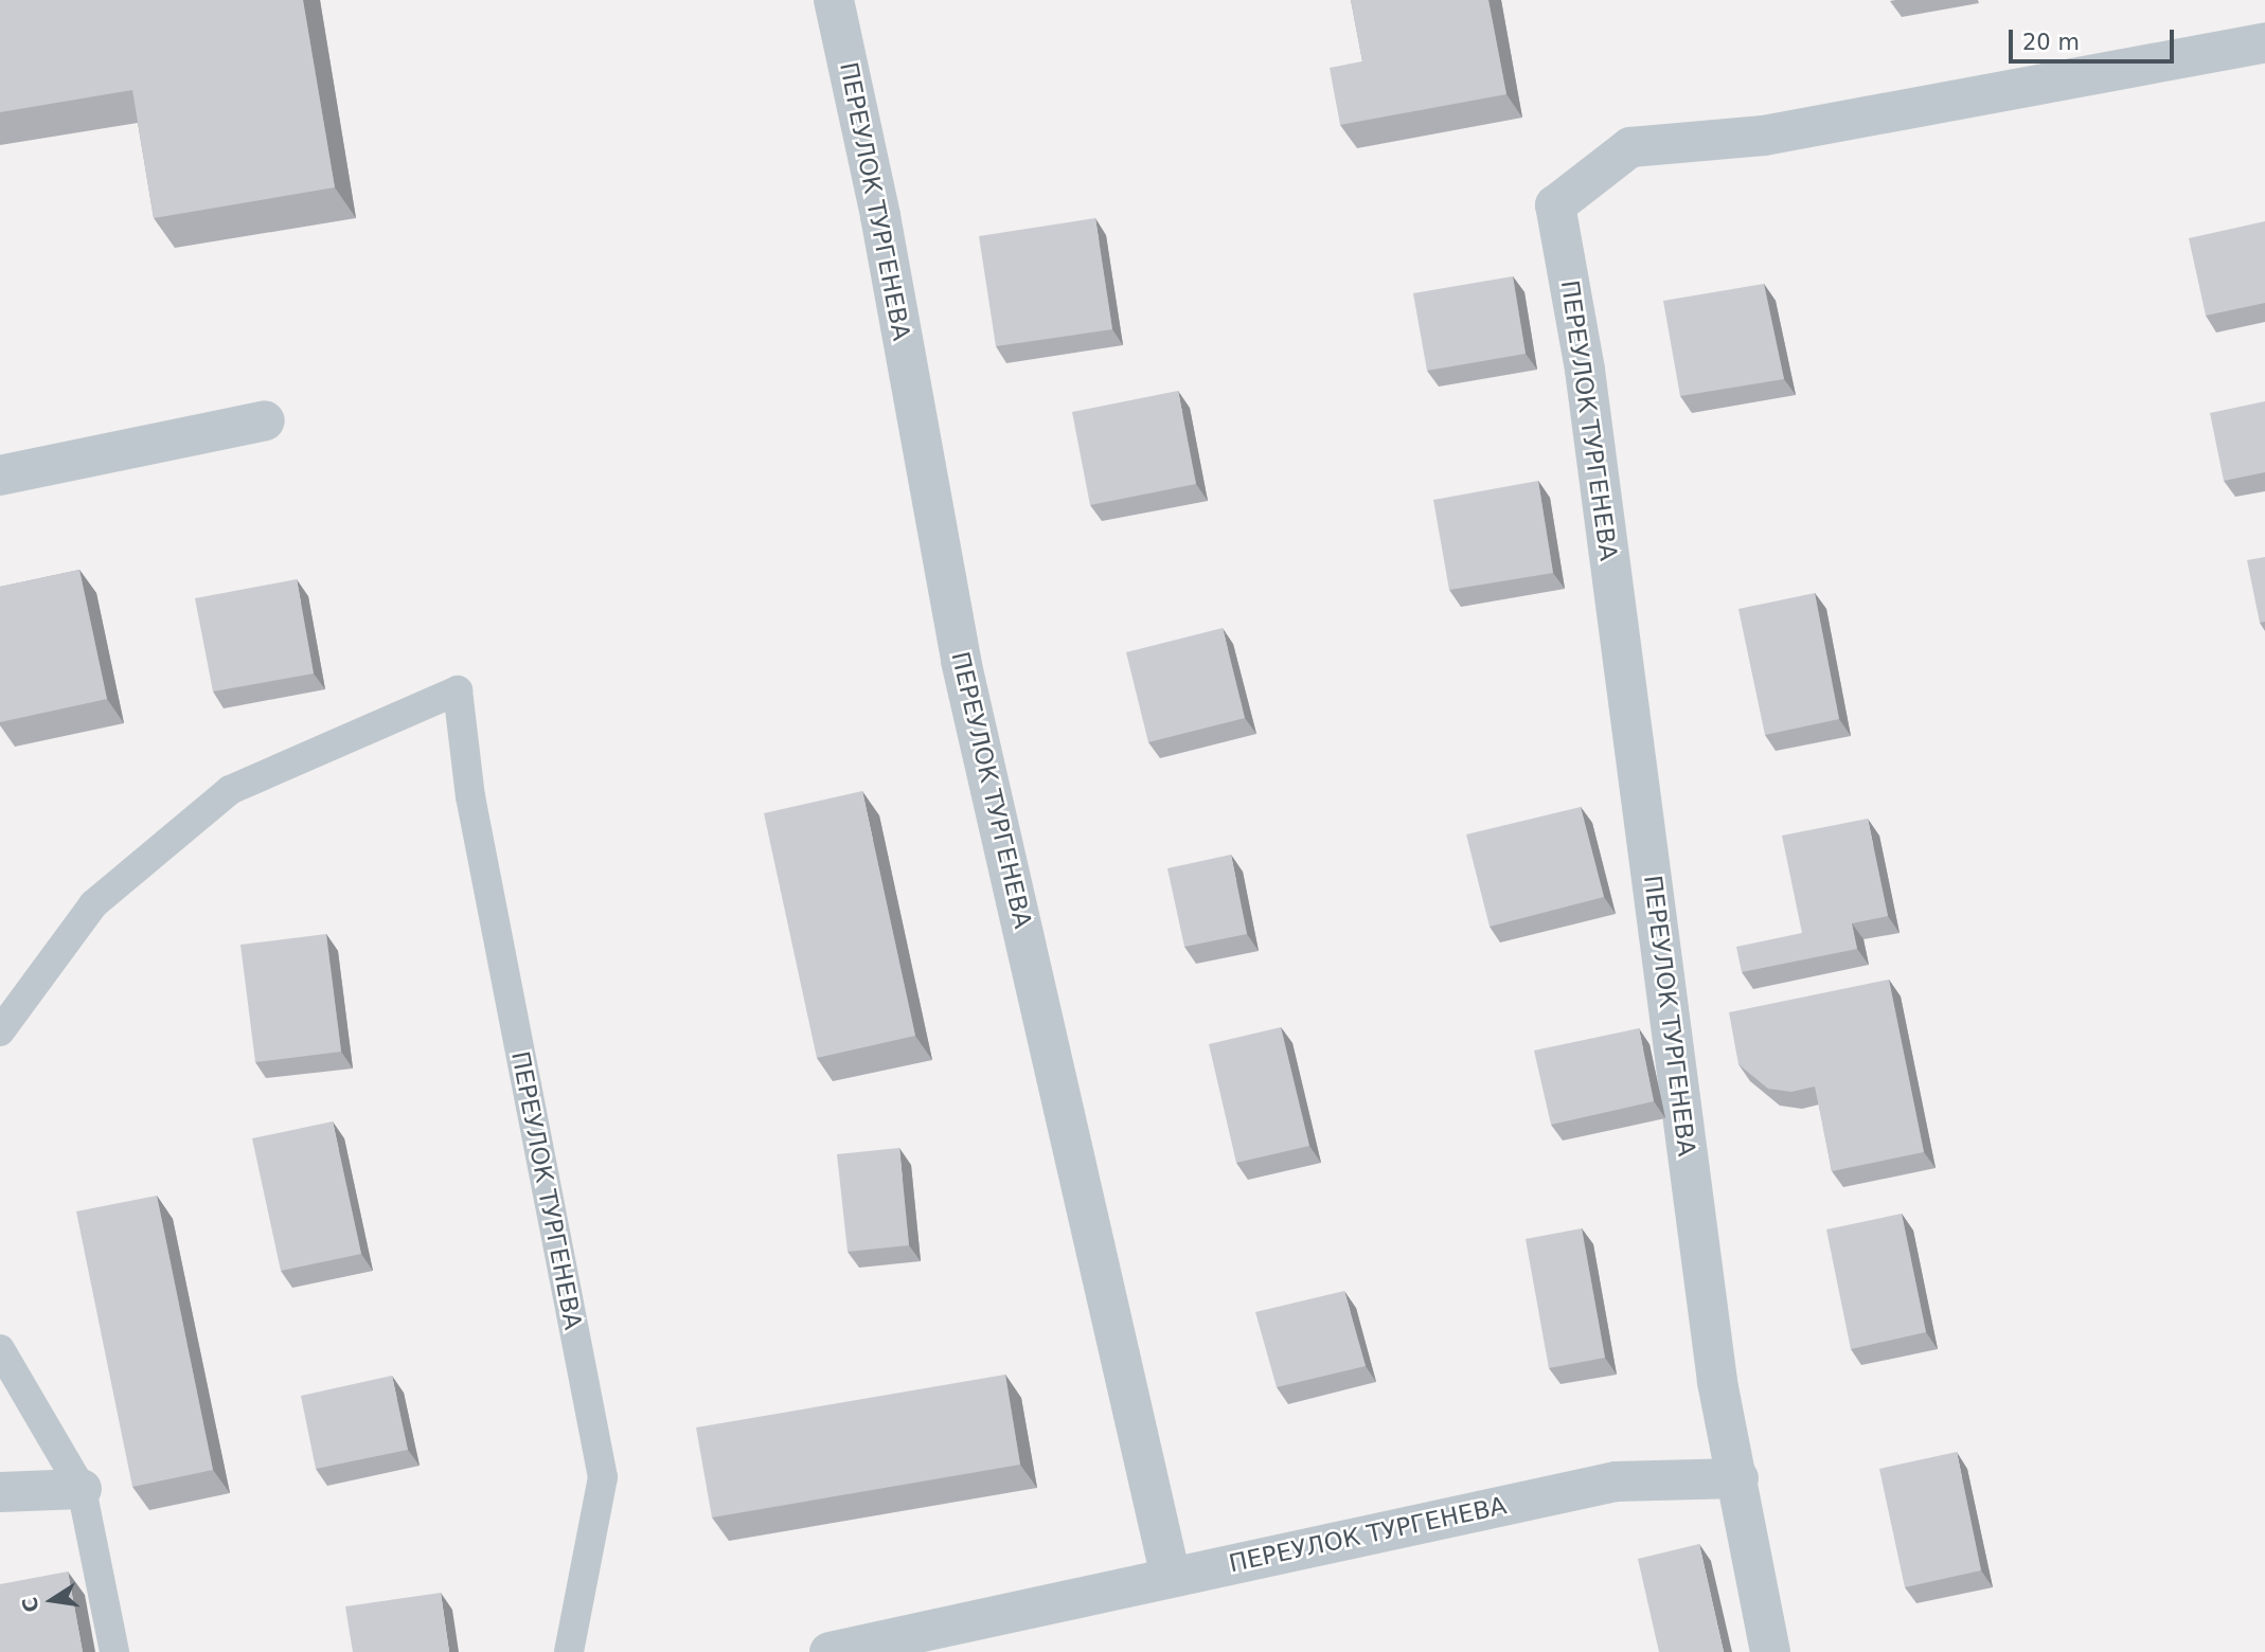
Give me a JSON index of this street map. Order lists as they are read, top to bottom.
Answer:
{
  "streets": {
    "street": ["ПЕРЕУЛОК ТУРГЕНЕВА"]
  },
  "scale_bar": "20 m",
  "north": "left"
}
